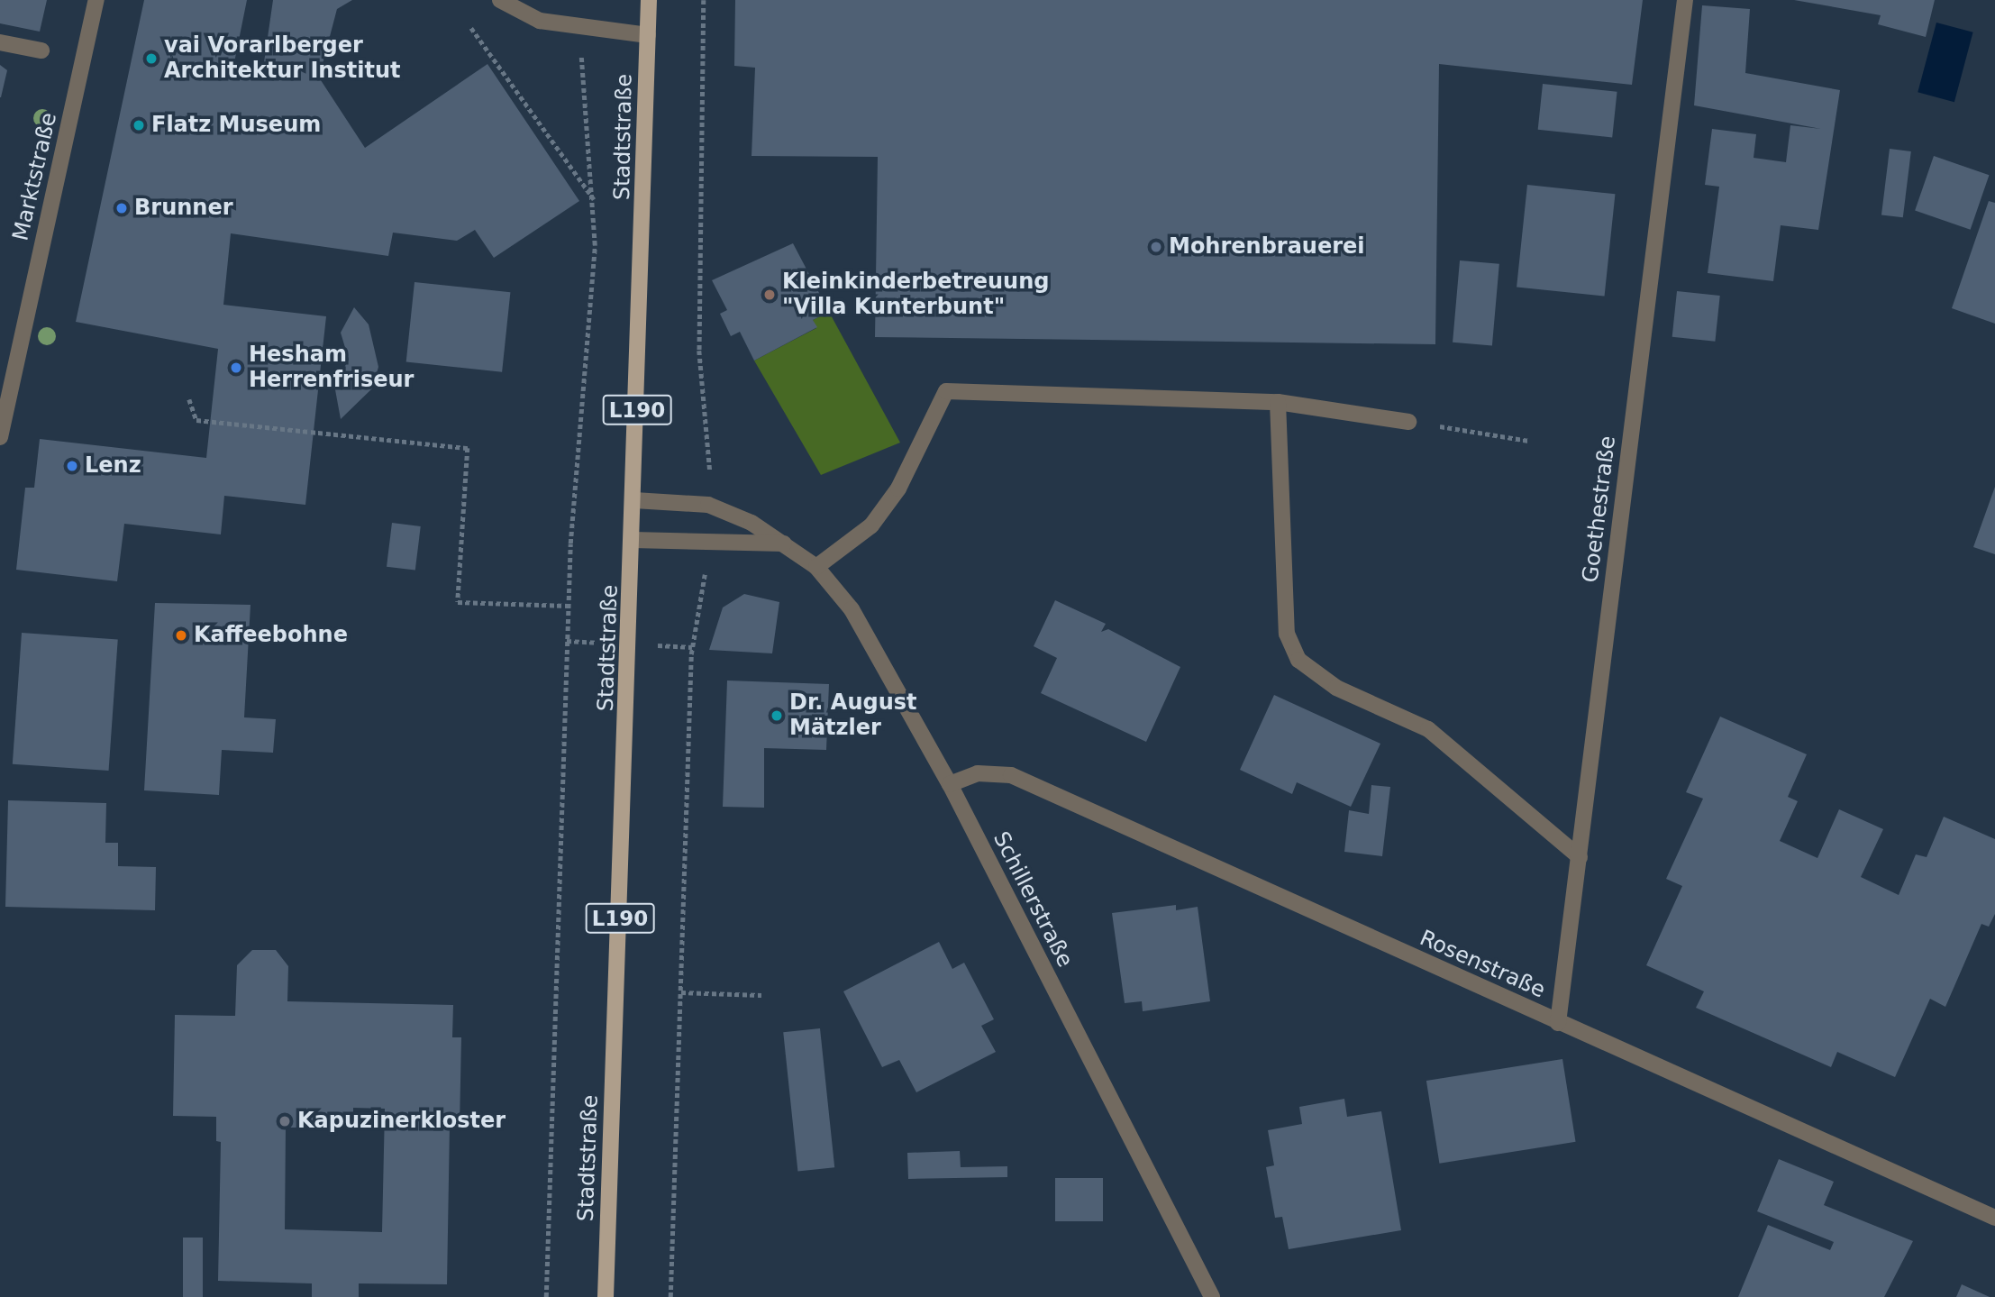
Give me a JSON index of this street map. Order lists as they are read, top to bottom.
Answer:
{
  "streets": {
    "main road": ["Stadtstraße", "L190"],
    "street": [
      "Marktstraße",
      "Goethestraße",
      "Schillerstraße",
      "Rosenstraße"
    ]
  },
  "crossings": [
    ["Stadtstraße", "Schillerstraße"],
    ["Goethestraße", "Rosenstraße"],
    ["Schillerstraße", "Rosenstraße"]
  ],
  "places": [
    "vai Vorarlberger Architektur Institut",
    "Flatz Museum",
    "Brunner",
    "Mohrenbrauerei",
    "Kleinkinderbetreuung \"Villa Kunterbunt\"",
    "Hesham Herrenfriseur",
    "Lenz",
    "Kaffeebohne",
    "Dr. August Mätzler",
    "Kapuzinerkloster"
  ]
}
